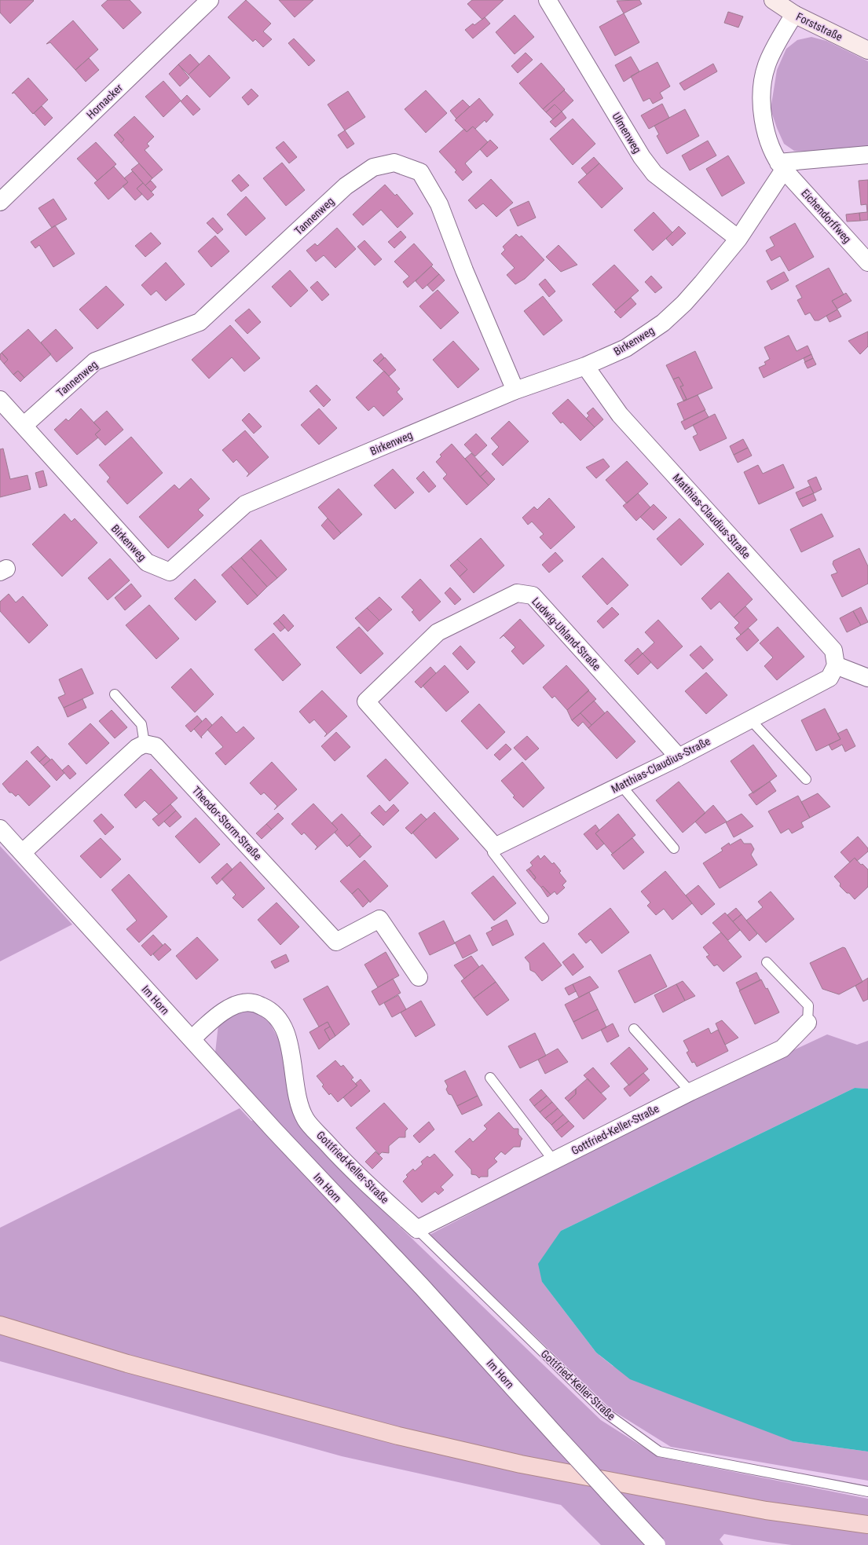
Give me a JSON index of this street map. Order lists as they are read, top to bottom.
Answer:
{
  "streets": {
    "street": [
      "Forststraße",
      "Hornacker",
      "Ulmenweg",
      "Tannenweg",
      "Eichendorffweg",
      "Birkenweg",
      "Matthias-Claudius-Straße",
      "Ludwig-Uhland-Straße",
      "Theodor-Storm-Straße",
      "Im Horn",
      "Gottfried-Keller-Straße"
    ]
  },
  "crossings": [
    ["Forststraße", "Eichendorffweg"],
    ["Ulmenweg", "Birkenweg"],
    ["Tannenweg", "Birkenweg"],
    ["Eichendorffweg", "Birkenweg"],
    ["Birkenweg", "Matthias-Claudius-Straße"],
    ["Matthias-Claudius-Straße", "Ludwig-Uhland-Straße"],
    ["Im Horn", "Gottfried-Keller-Straße"]
  ]
}
